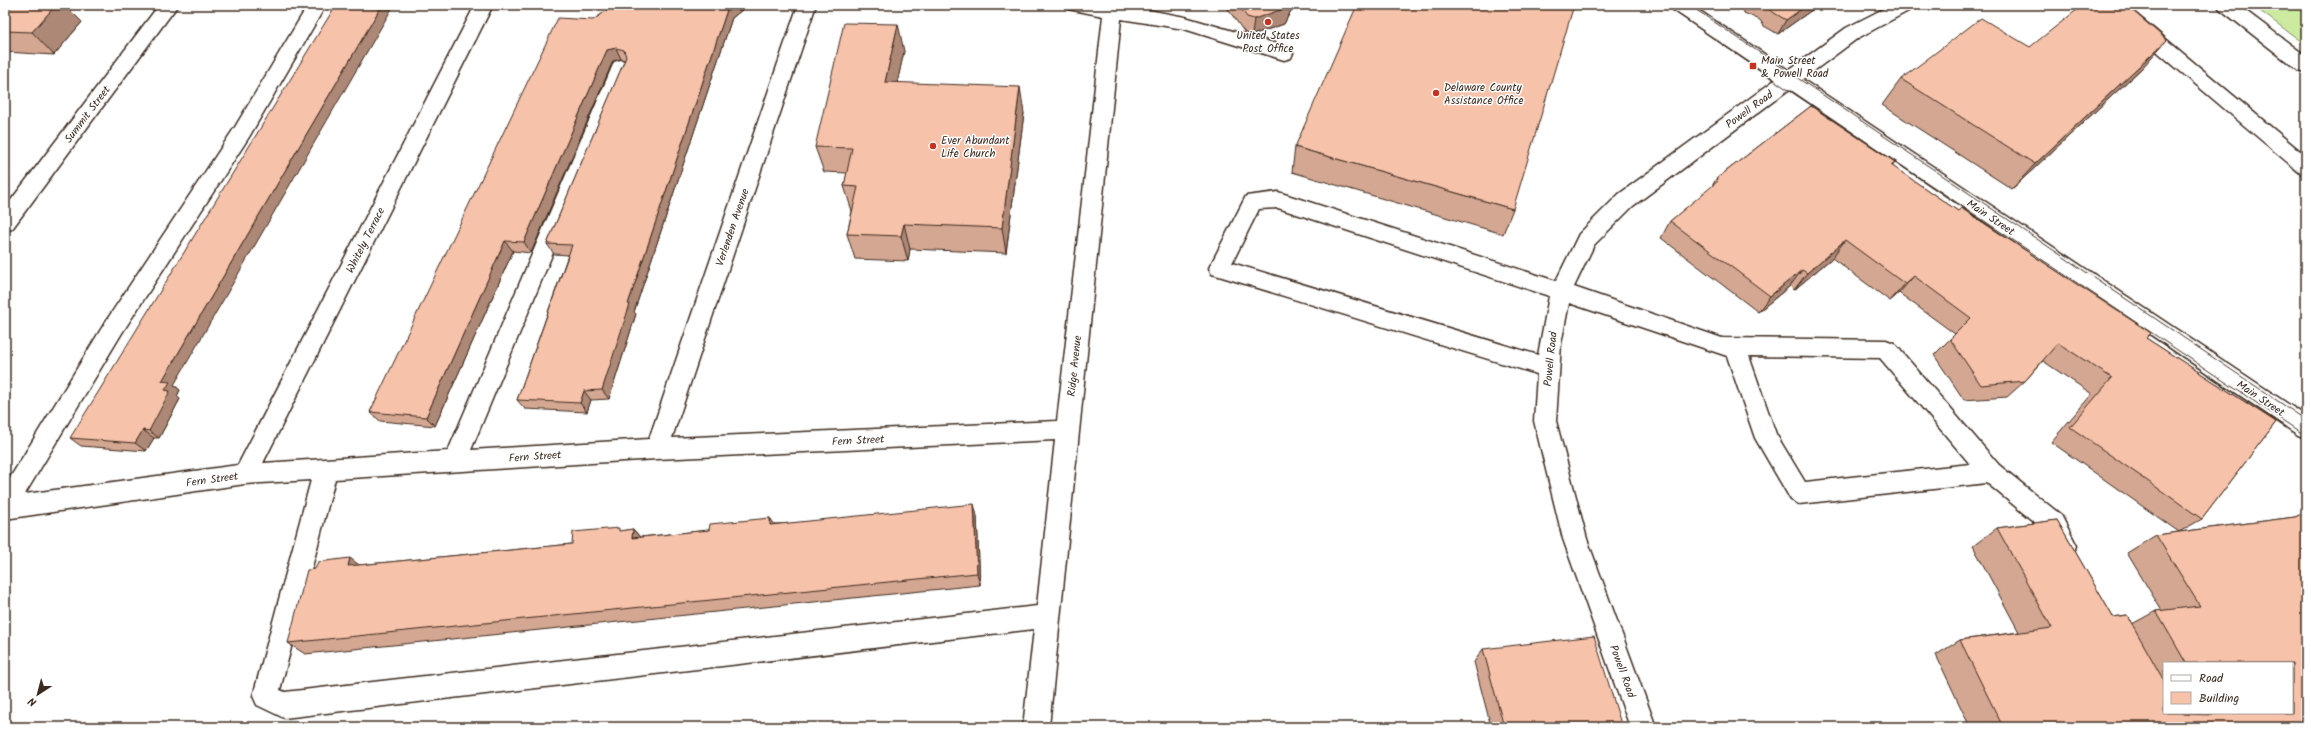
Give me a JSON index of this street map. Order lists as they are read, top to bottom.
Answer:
{
  "streets": {
    "street": [
      "Powell Road",
      "Summit Street",
      "Main Street",
      "Verlenden Avenue",
      "Whitely Terrace",
      "Ridge Avenue",
      "Fern Street"
    ]
  },
  "crossings": [
    ["Powell Road", "Main Street"],
    ["Verlenden Avenue", "Fern Street"],
    ["Whitely Terrace", "Fern Street"],
    ["Ridge Avenue", "Fern Street"]
  ],
  "places": {
    "other": ["United States Post Office", "Delaware County Assistance Office", "Ever Abundant Life Church"],
    "transit": ["Main Street & Powell Road"]
  },
  "legend": ["Road", "Building"],
  "north": "bottom left"
}
